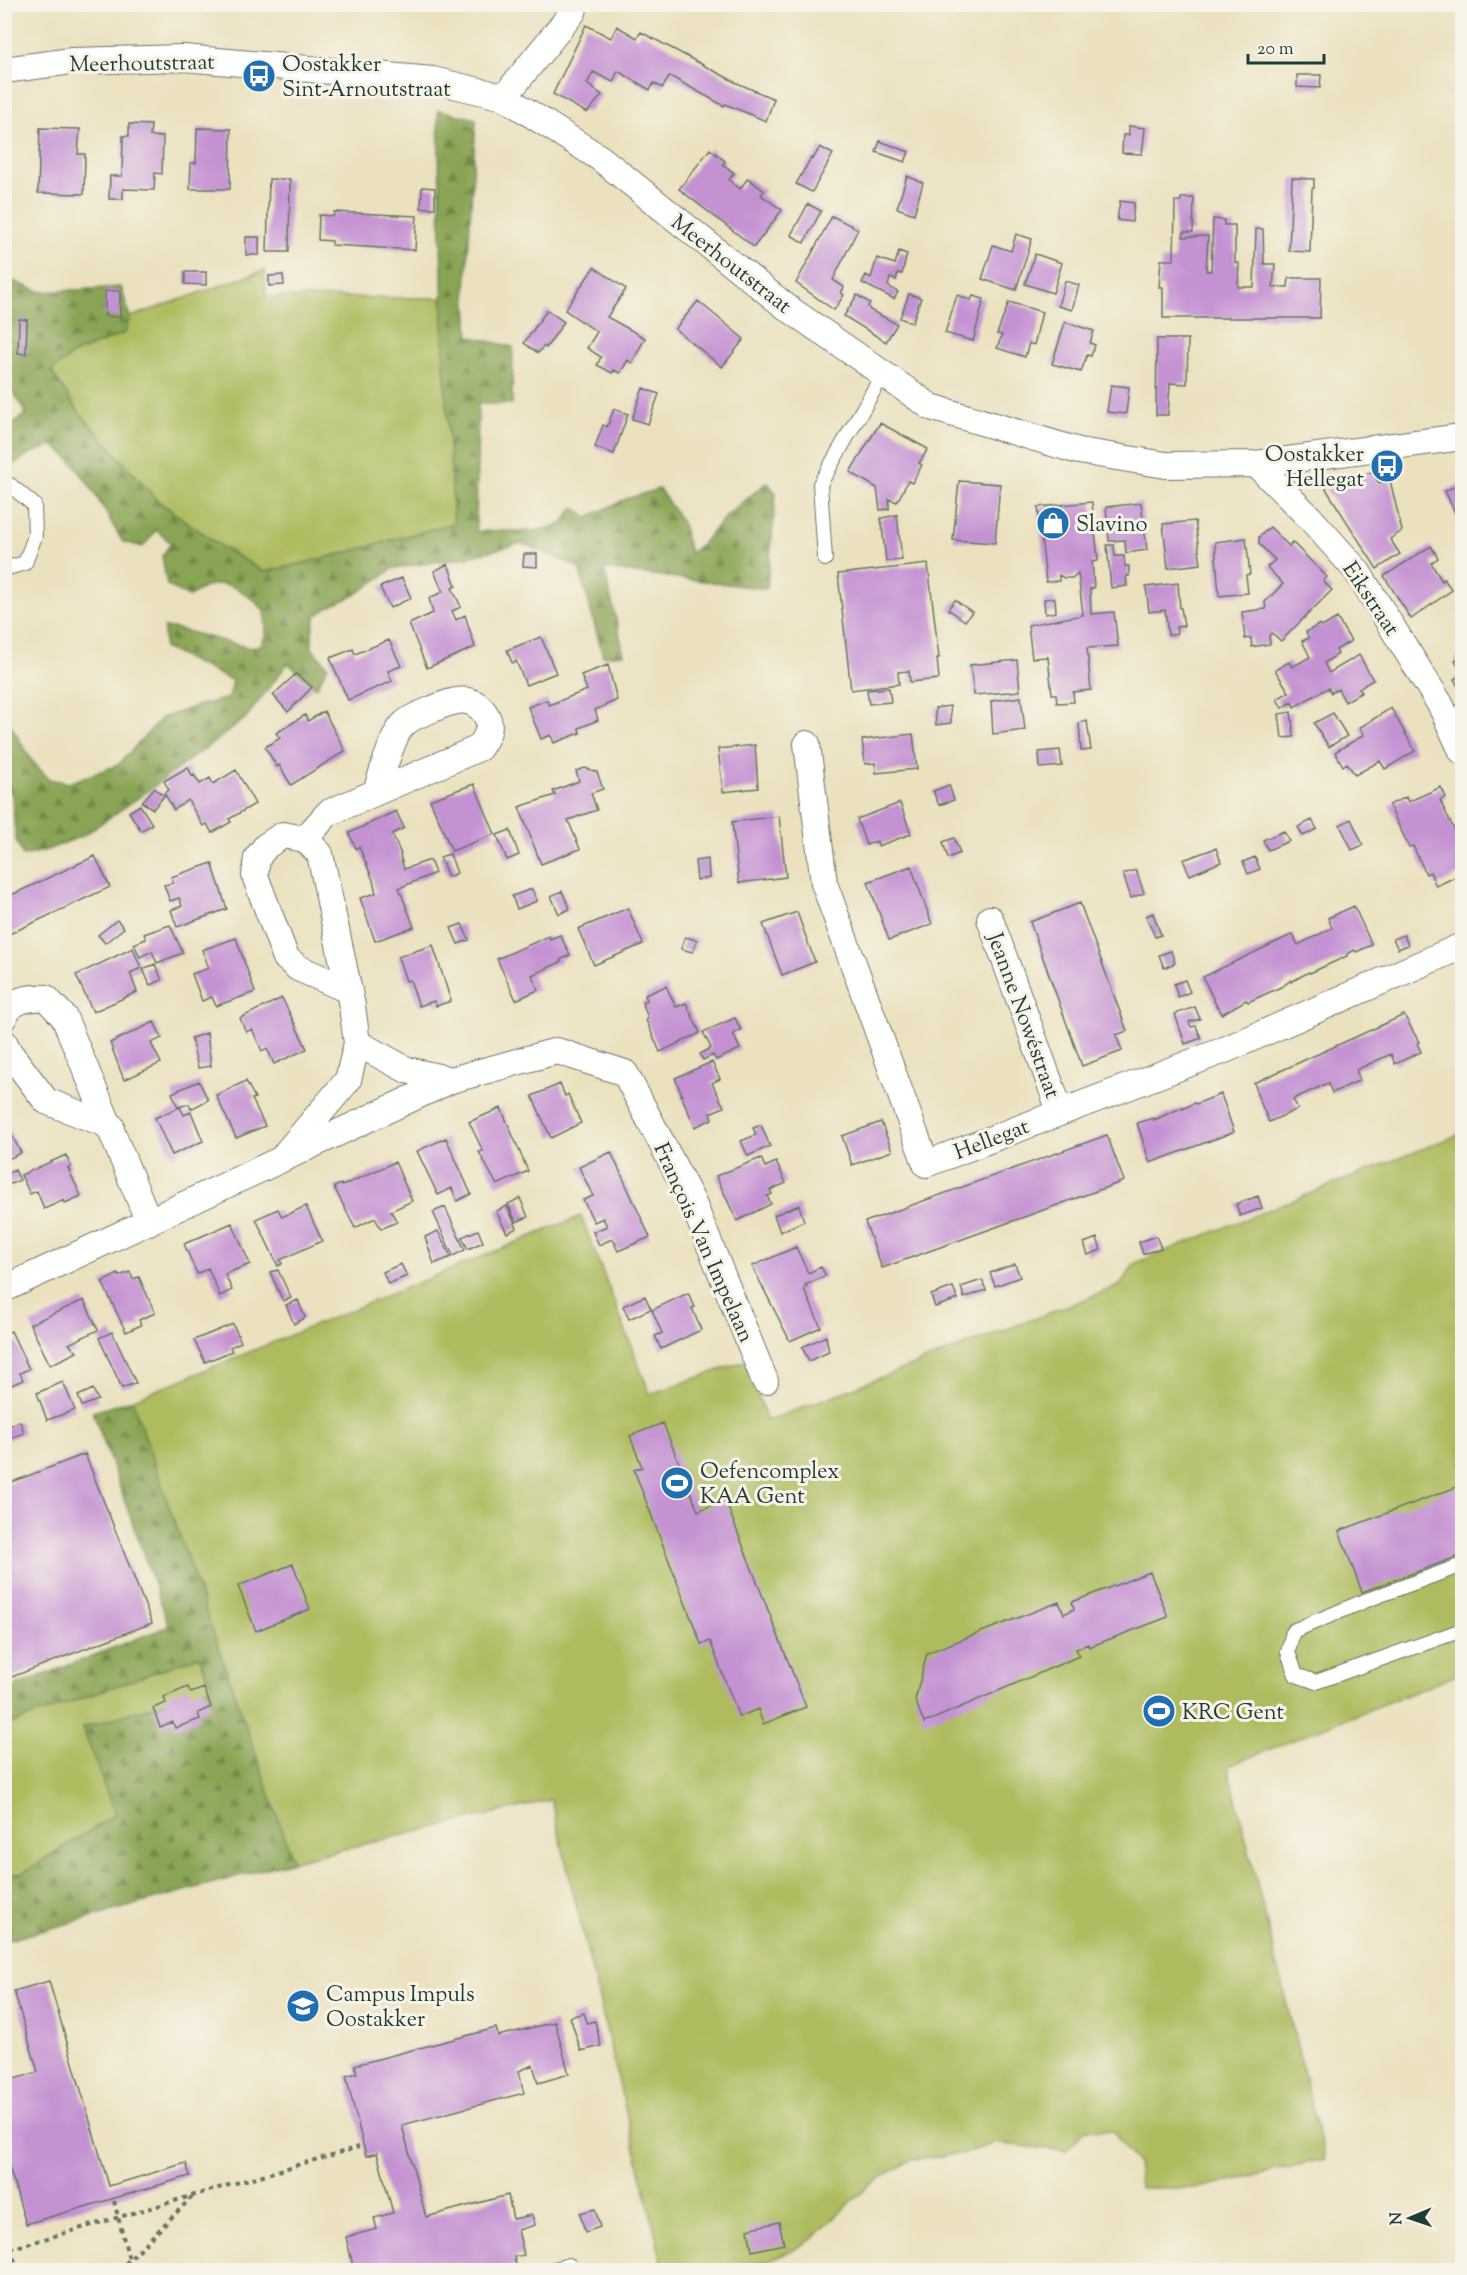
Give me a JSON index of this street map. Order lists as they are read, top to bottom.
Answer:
{
  "streets": {
    "street": [
      "Meerhoutstraat",
      "Eikstraat",
      "Jeanne Nowéstraat",
      "Hellegat",
      "François Van Impelaan"
    ]
  },
  "crossings": [
    ["Meerhoutstraat", "Eikstraat"],
    ["Jeanne Nowéstraat", "Hellegat"]
  ],
  "places": {
    "bus stop": ["Oostakker Sint-Arnoutstraat", "Oostakker Hellegat"],
    "shop": ["Slavino"],
    "sports": ["Oefencomplex KAA Gent", "KRC Gent"],
    "school or university": ["Campus Impuls Oostakker"]
  },
  "scale_bar": "20 m",
  "north": "left"
}
